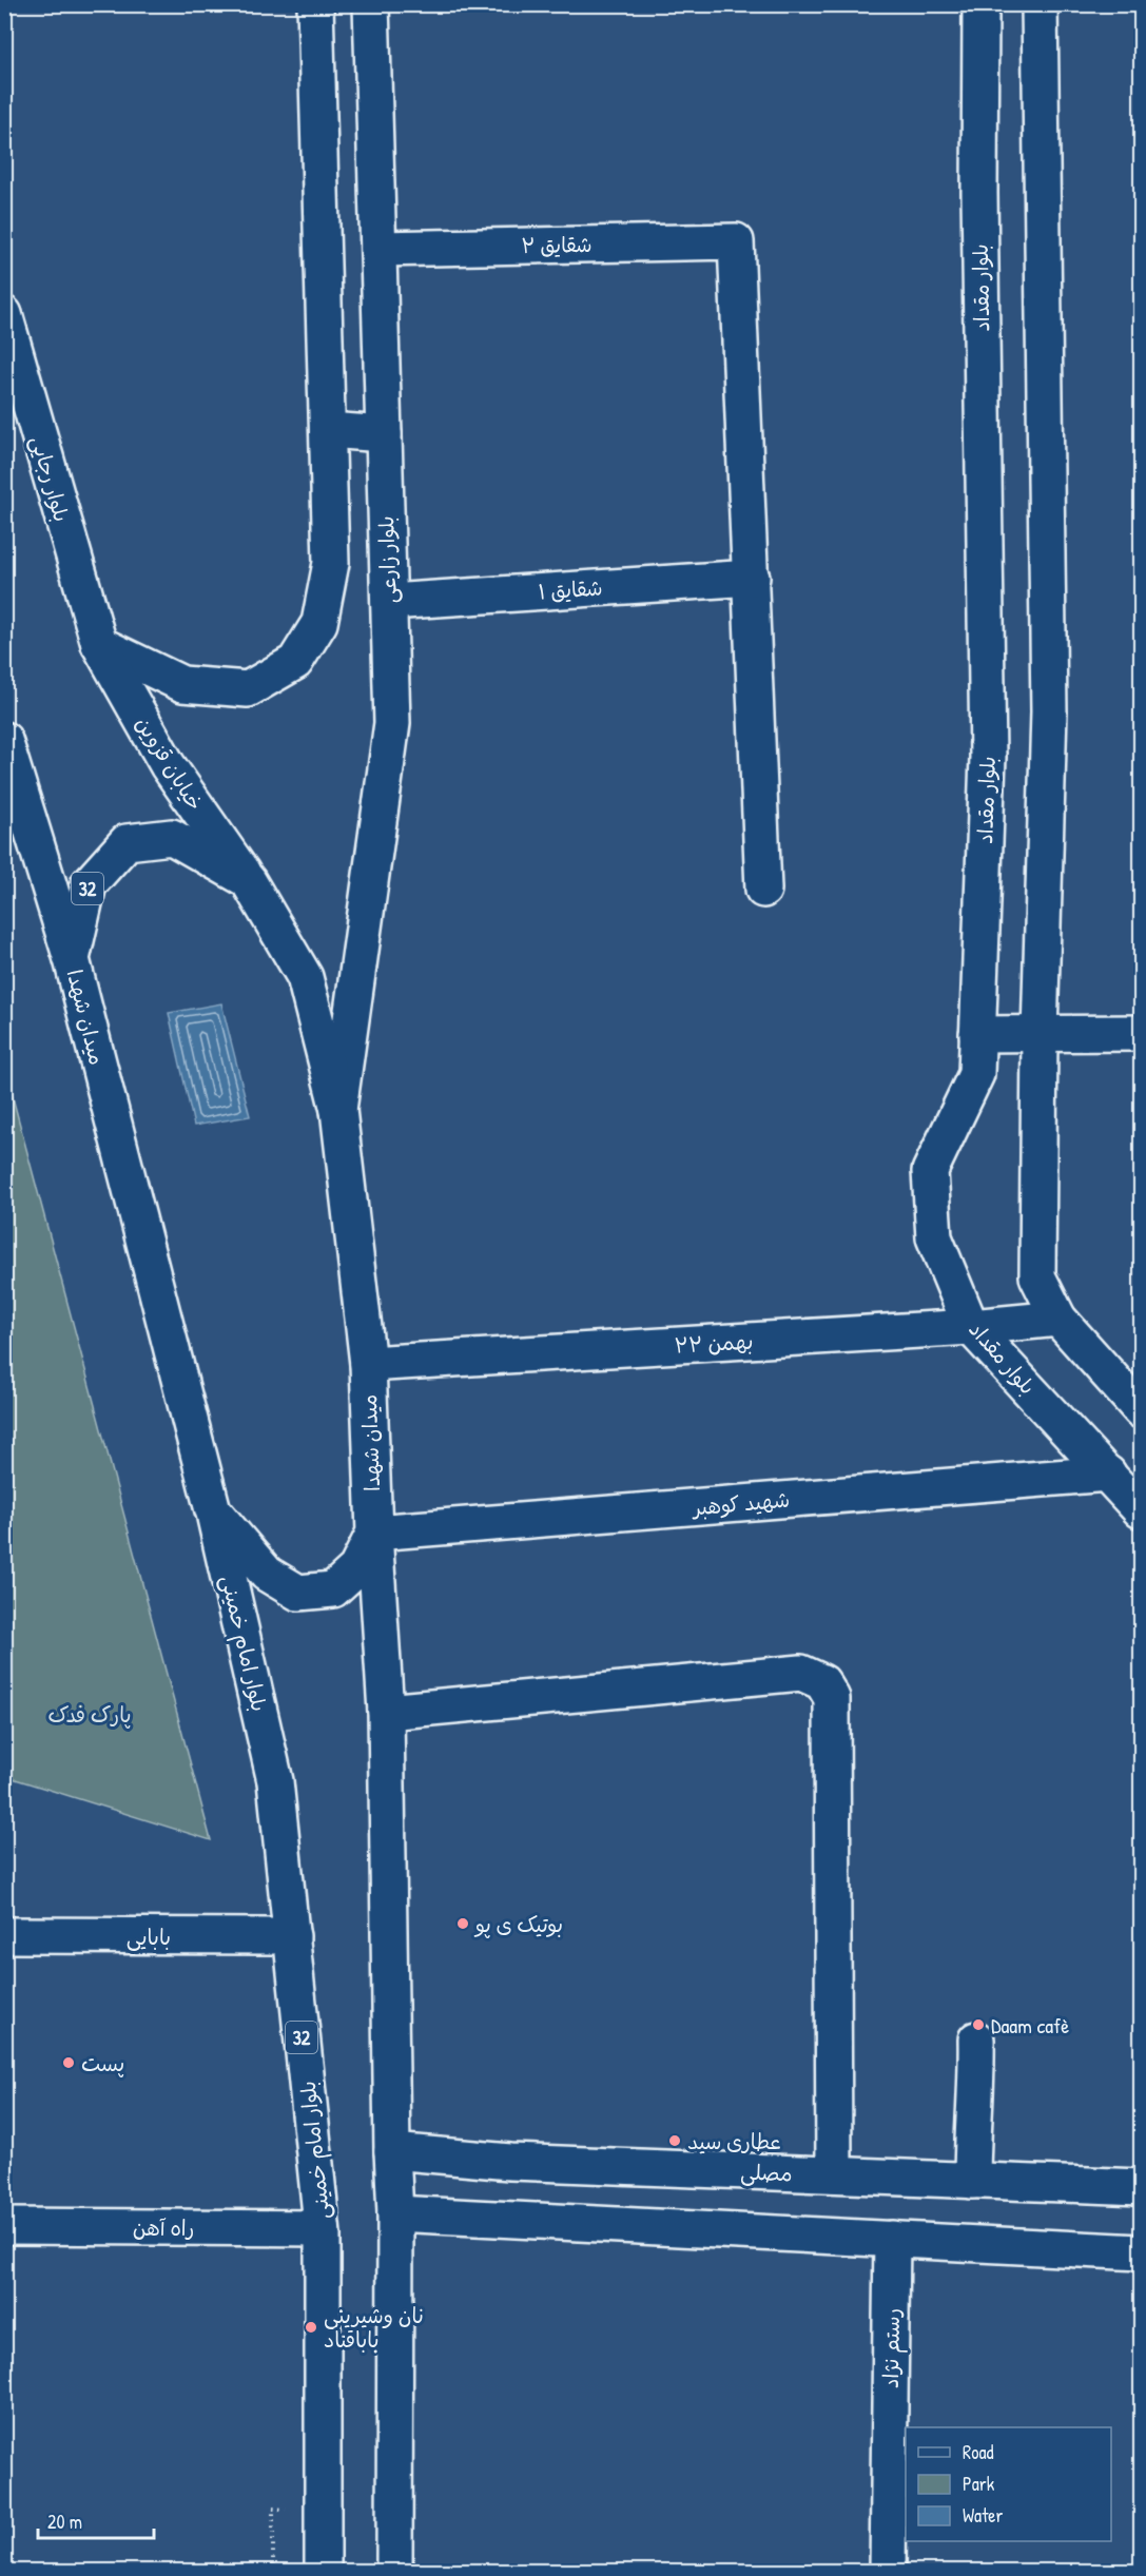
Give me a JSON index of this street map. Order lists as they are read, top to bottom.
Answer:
{
  "streets": {
    "main road": [
      "شقایق ۲",
      "بلوار مقداد",
      "بلوار رجایی",
      "بلوار زارعی",
      "شقایق ۱",
      "خیابان قزوین",
      "32",
      "میدان شهدا",
      "۲۲ بهمن",
      "شهید کوهبر",
      "بلوار امام خمینی",
      "بابایی",
      "مصلی",
      "راه آهن",
      "رستم نژاد"
    ]
  },
  "crossings": [
    ["شقایق ۲", "بلوار زارعی"],
    ["شقایق ۲", "شقایق ۱"],
    ["بلوار مقداد", "۲۲ بهمن"],
    ["بلوار مقداد", "شهید کوهبر"],
    ["بلوار رجایی", "خیابان قزوین"],
    ["بلوار زارعی", "شقایق ۱"],
    ["بلوار زارعی", "میدان شهدا"],
    ["خیابان قزوین", "میدان شهدا"],
    ["32", "میدان شهدا"],
    ["32", "شهید کوهبر"],
    ["32", "مصلی"],
    ["میدان شهدا", "۲۲ بهمن"],
    ["میدان شهدا", "شهید کوهبر"],
    ["میدان شهدا", "بلوار امام خمینی"],
    ["بلوار امام خمینی", "بابایی"],
    ["بلوار امام خمینی", "راه آهن"]
  ],
  "parks": ["پارک فدک"],
  "places": [
    "بوتیک ی پو",
    "Daam cafè",
    "پست",
    "عطاری سید",
    "نان وشیرینی باباقناد"
  ],
  "legend": ["Road", "Park", "Water"],
  "scale_bar": "20 m"
}
